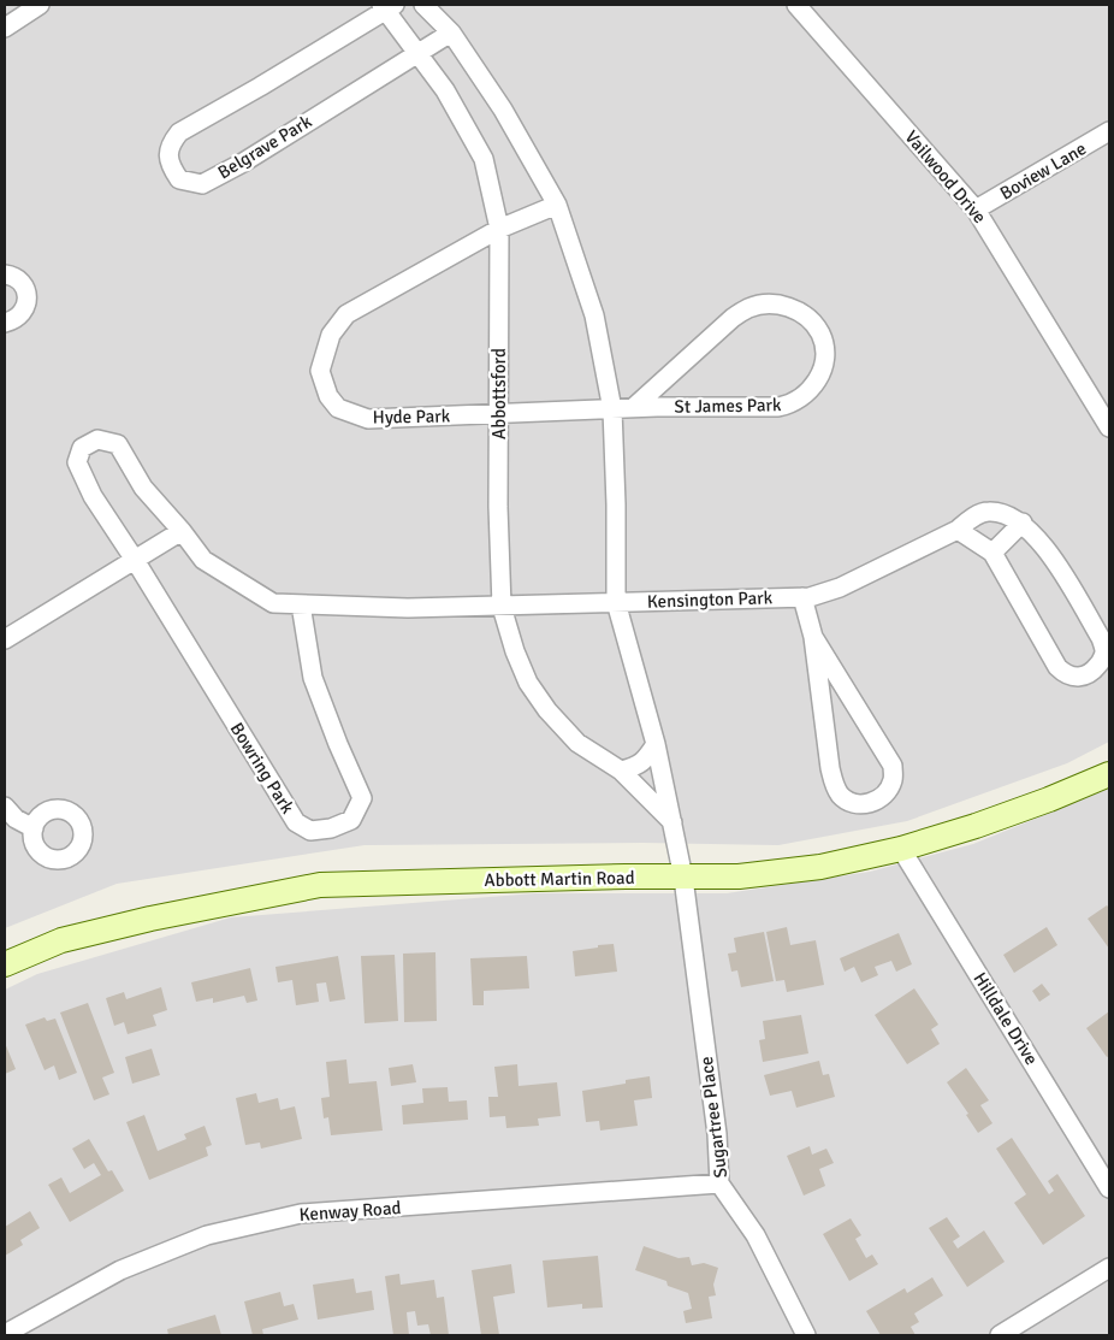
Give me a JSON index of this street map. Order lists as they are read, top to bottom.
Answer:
{
  "streets": {
    "main road": ["Abbott Martin Road"],
    "street": [
      "Belgrave Park",
      "Boview Lane",
      "Vailwood Drive",
      "Abbottsford",
      "St James Park",
      "Hyde Park",
      "Kensington Park",
      "Bowring Park",
      "Hilldale Drive",
      "Sugartree Place",
      "Kenway Road"
    ]
  },
  "crossings": [
    ["Belgrave Park", "Abbottsford"],
    ["Boview Lane", "Vailwood Drive"],
    ["Abbottsford", "Hyde Park"],
    ["Abbottsford", "Bowring Park"],
    ["St James Park", "Hyde Park"],
    ["Kensington Park", "Bowring Park"],
    ["Abbott Martin Road", "Hilldale Drive"],
    ["Abbott Martin Road", "Sugartree Place"],
    ["Sugartree Place", "Kenway Road"]
  ]
}
